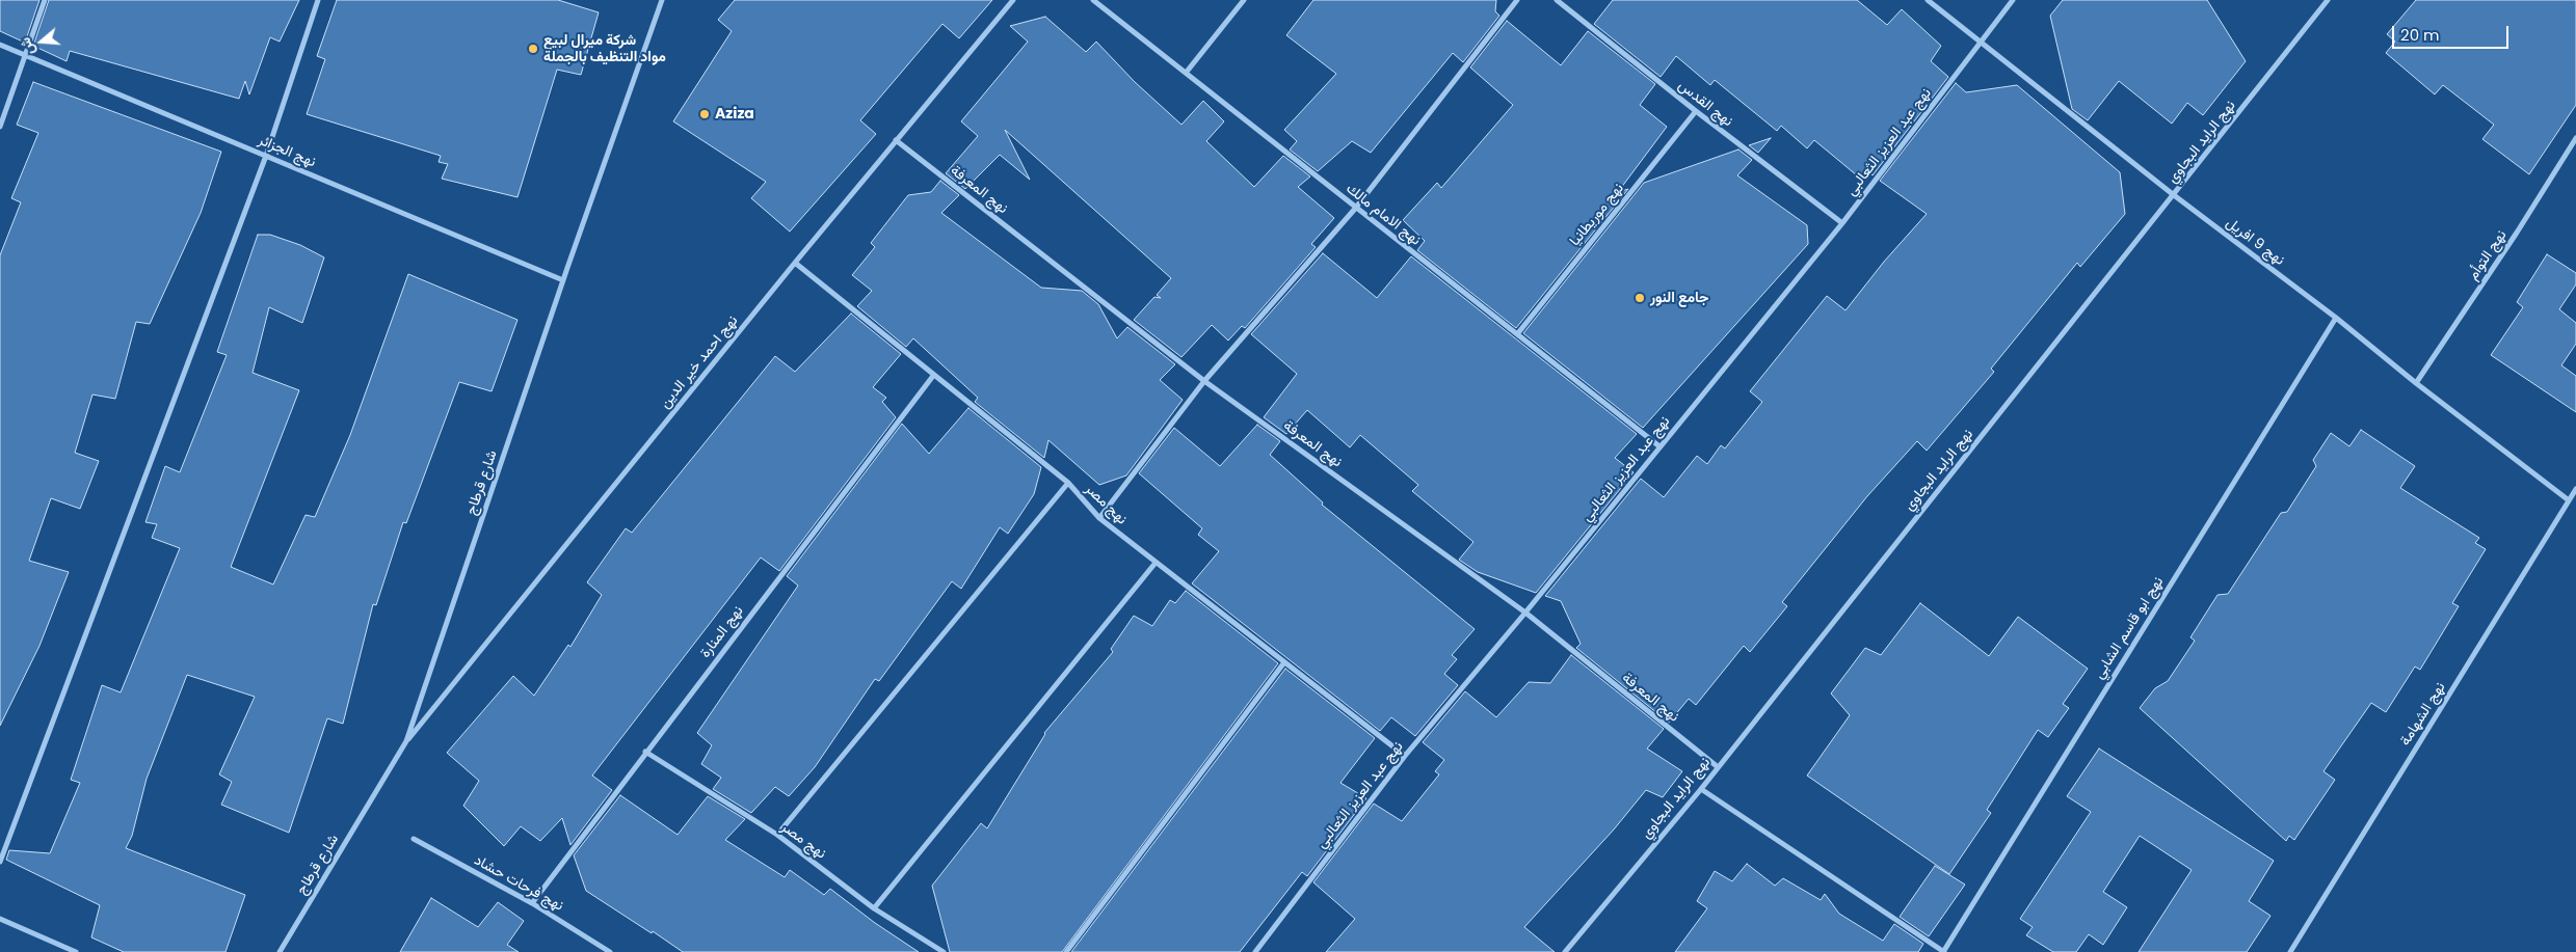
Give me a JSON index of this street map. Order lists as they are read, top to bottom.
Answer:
{
  "streets": {
    "street": [
      "نهج القدس",
      "نهج عبد العزيز الثعالبي",
      "نهج الرايد البجاوي",
      "نهج الجزائر",
      "نهج المعرفة",
      "نهج الامام مالك",
      "نهج موريطانيا",
      "نهج 9 افريل",
      "نهج التوأم",
      "نهج احمد خير الدين",
      "شارع قرطاج",
      "نهج مصر",
      "نهج ابو قاسم الشابي",
      "نهج المنارة",
      "نهج الشهامة",
      "نهج فرحات حشاد"
    ]
  },
  "crossings": [
    ["نهج القدس", "نهج عبد العزيز الثعالبي"],
    ["نهج القدس", "نهج موريطانيا"],
    ["نهج عبد العزيز الثعالبي", "نهج المعرفة"],
    ["نهج عبد العزيز الثعالبي", "نهج الامام مالك"],
    ["نهج عبد العزيز الثعالبي", "نهج 9 افريل"],
    ["نهج عبد العزيز الثعالبي", "نهج مصر"],
    ["نهج الرايد البجاوي", "نهج المعرفة"],
    ["نهج الرايد البجاوي", "نهج 9 افريل"],
    ["نهج الجزائر", "شارع قرطاج"],
    ["نهج المعرفة", "نهج احمد خير الدين"],
    ["نهج الامام مالك", "نهج موريطانيا"],
    ["نهج 9 افريل", "نهج التوأم"],
    ["نهج 9 افريل", "نهج ابو قاسم الشابي"],
    ["نهج 9 افريل", "نهج الشهامة"],
    ["نهج احمد خير الدين", "شارع قرطاج"],
    ["نهج احمد خير الدين", "نهج مصر"],
    ["نهج مصر", "نهج المنارة"],
    ["نهج المنارة", "نهج فرحات حشاد"]
  ],
  "places": ["شركة ميرال لبيع مواد التنظيف بالجملة", "Aziza", "جامع النور"],
  "scale_bar": "20 m",
  "north": "left"
}
